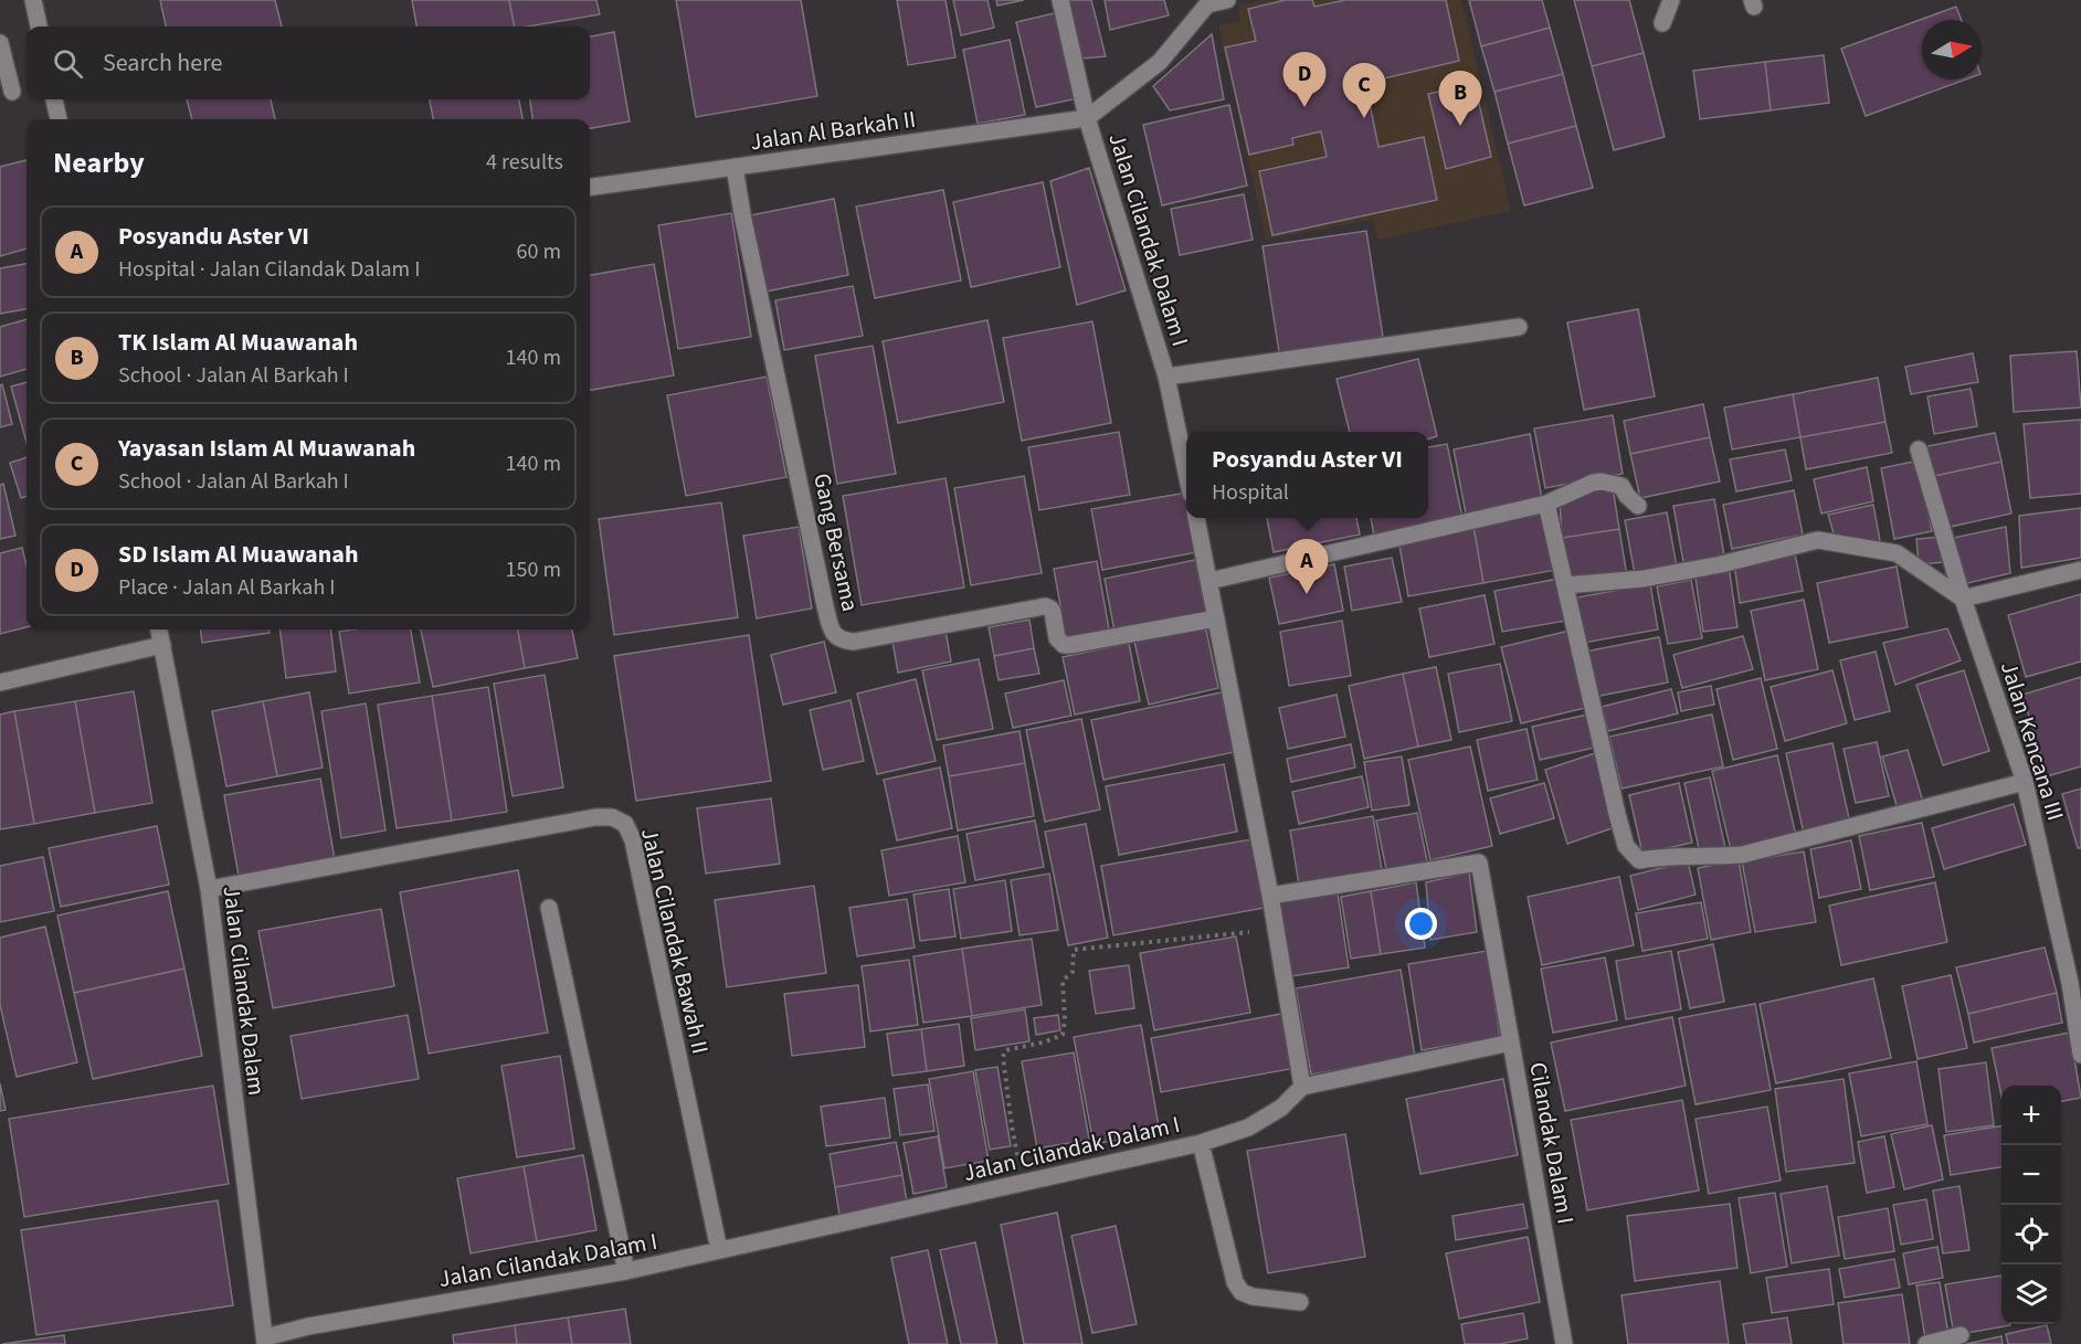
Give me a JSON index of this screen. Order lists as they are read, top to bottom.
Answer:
{
  "streets": {
    "street": [
      "Jalan Al Barkah II",
      "Jalan Cilandak Dalam I",
      "Gang Bersama",
      "Jalan Kencana III",
      "Jalan Cilandak Bawah II",
      "Jalan Cilandak Dalam",
      "Cilandak Dalam I"
    ]
  },
  "crossings": [
    ["Jalan Al Barkah II", "Jalan Cilandak Dalam I"],
    ["Jalan Al Barkah II", "Gang Bersama"],
    ["Jalan Cilandak Dalam I", "Jalan Cilandak Bawah II"],
    ["Jalan Cilandak Dalam I", "Jalan Cilandak Dalam"],
    ["Jalan Cilandak Dalam I", "Cilandak Dalam I"],
    ["Jalan Cilandak Bawah II", "Jalan Cilandak Dalam"]
  ],
  "north": "right",
  "page": {
    "search": "Search here",
    "pins": [
      "D",
      "C",
      "B",
      "A"
    ],
    "heading": ["Nearby", "4 results"],
    "list": [
      {
        "mark": "A",
        "name": "Posyandu Aster VI",
        "note": "Hospital · Jalan Cilandak Dalam I",
        "value": "60 m"
      },
      {
        "mark": "B",
        "name": "TK Islam Al Muawanah",
        "note": "School · Jalan Al Barkah I",
        "value": "140 m"
      },
      {
        "mark": "C",
        "name": "Yayasan Islam Al Muawanah",
        "note": "School · Jalan Al Barkah I",
        "value": "140 m"
      },
      {
        "mark": "D",
        "name": "SD Islam Al Muawanah",
        "note": "Place · Jalan Al Barkah I",
        "value": "150 m"
      }
    ],
    "popup": ["Posyandu Aster VI", "Hospital"],
    "map_buttons": ["+", "−"]
  }
}
